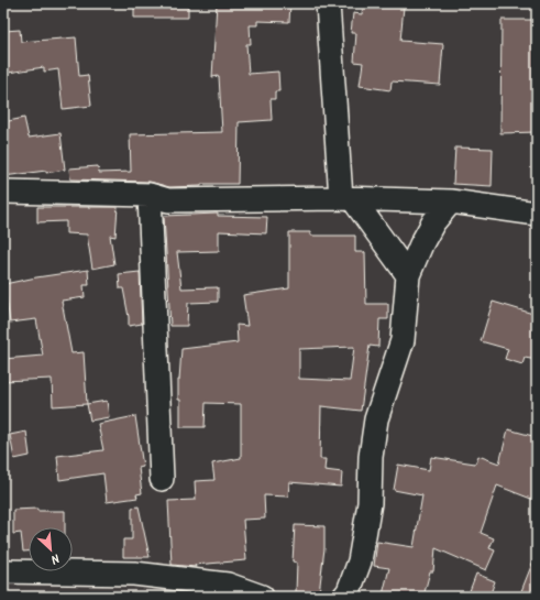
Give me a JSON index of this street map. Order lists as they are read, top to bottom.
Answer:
{
  "north": "bottom right"
}
